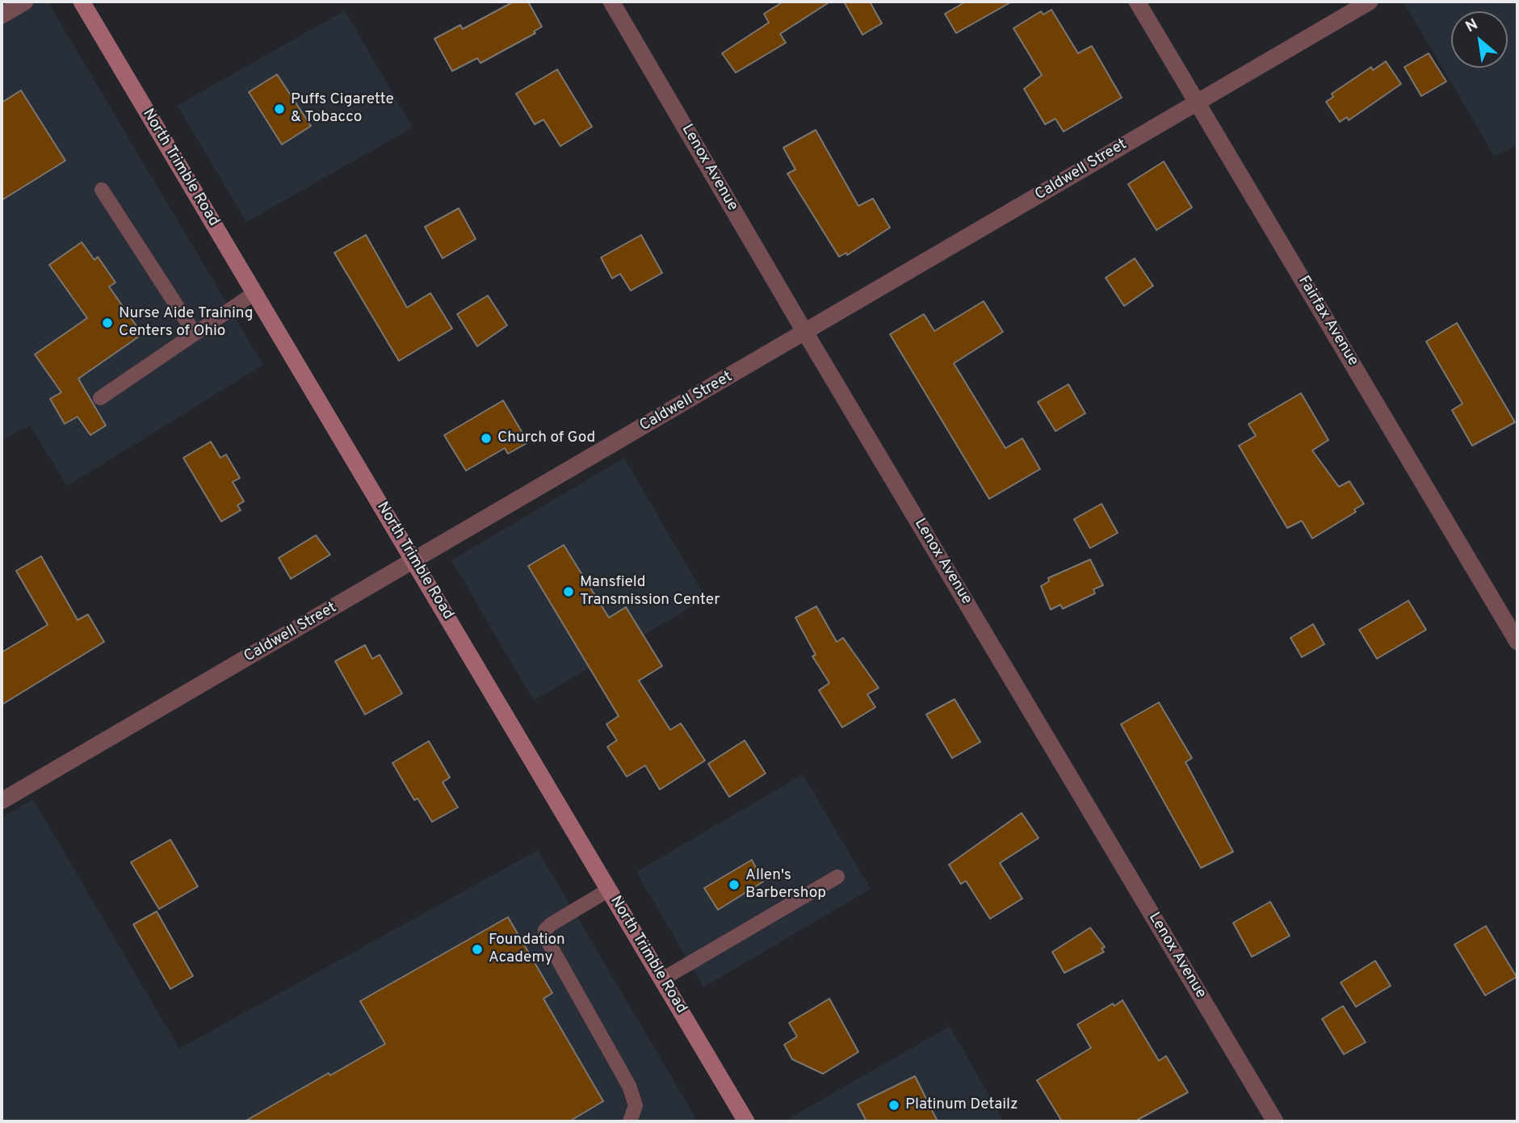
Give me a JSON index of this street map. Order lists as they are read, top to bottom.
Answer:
{
  "streets": {
    "main road": ["North Trimble Road"],
    "street": ["Lenox Avenue", "Caldwell Street", "Fairfax Avenue"]
  },
  "crossings": [
    ["North Trimble Road", "Caldwell Street"],
    ["Lenox Avenue", "Caldwell Street"],
    ["Caldwell Street", "Fairfax Avenue"]
  ],
  "places": [
    "Puffs Cigarette & Tobacco",
    "Nurse Aide Training Centers of Ohio",
    "Church of God",
    "Mansfield Transmission Center",
    "Allen's Barbershop",
    "Foundation Academy",
    "Platinum Detailz"
  ],
  "north": "top left"
}
